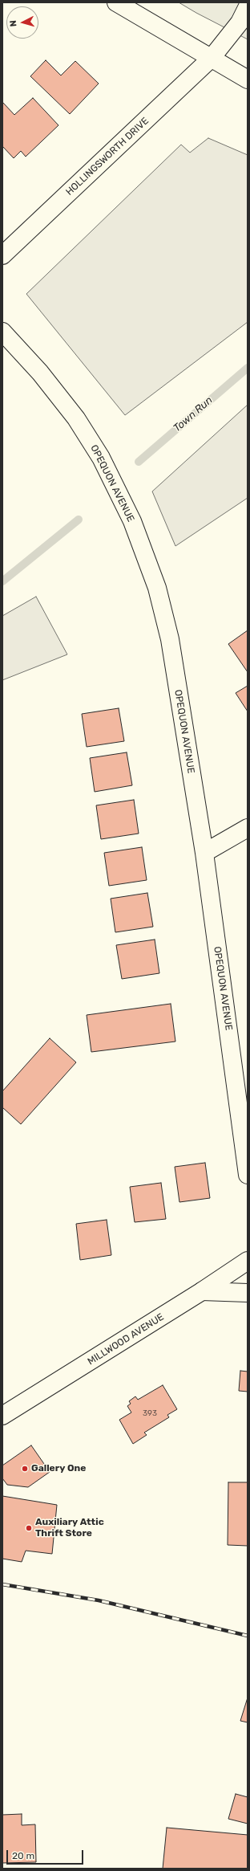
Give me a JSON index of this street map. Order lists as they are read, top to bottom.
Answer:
{
  "streets": {
    "street": ["HOLLINGSWORTH DRIVE", "OPEQUON AVENUE", "MILLWOOD AVENUE"]
  },
  "water": ["Town Run"],
  "places": ["Gallery One", "Auxiliary Attic Thrift Store"],
  "house_numbers": ["393"],
  "scale_bar": "20 m",
  "north": "left"
}
